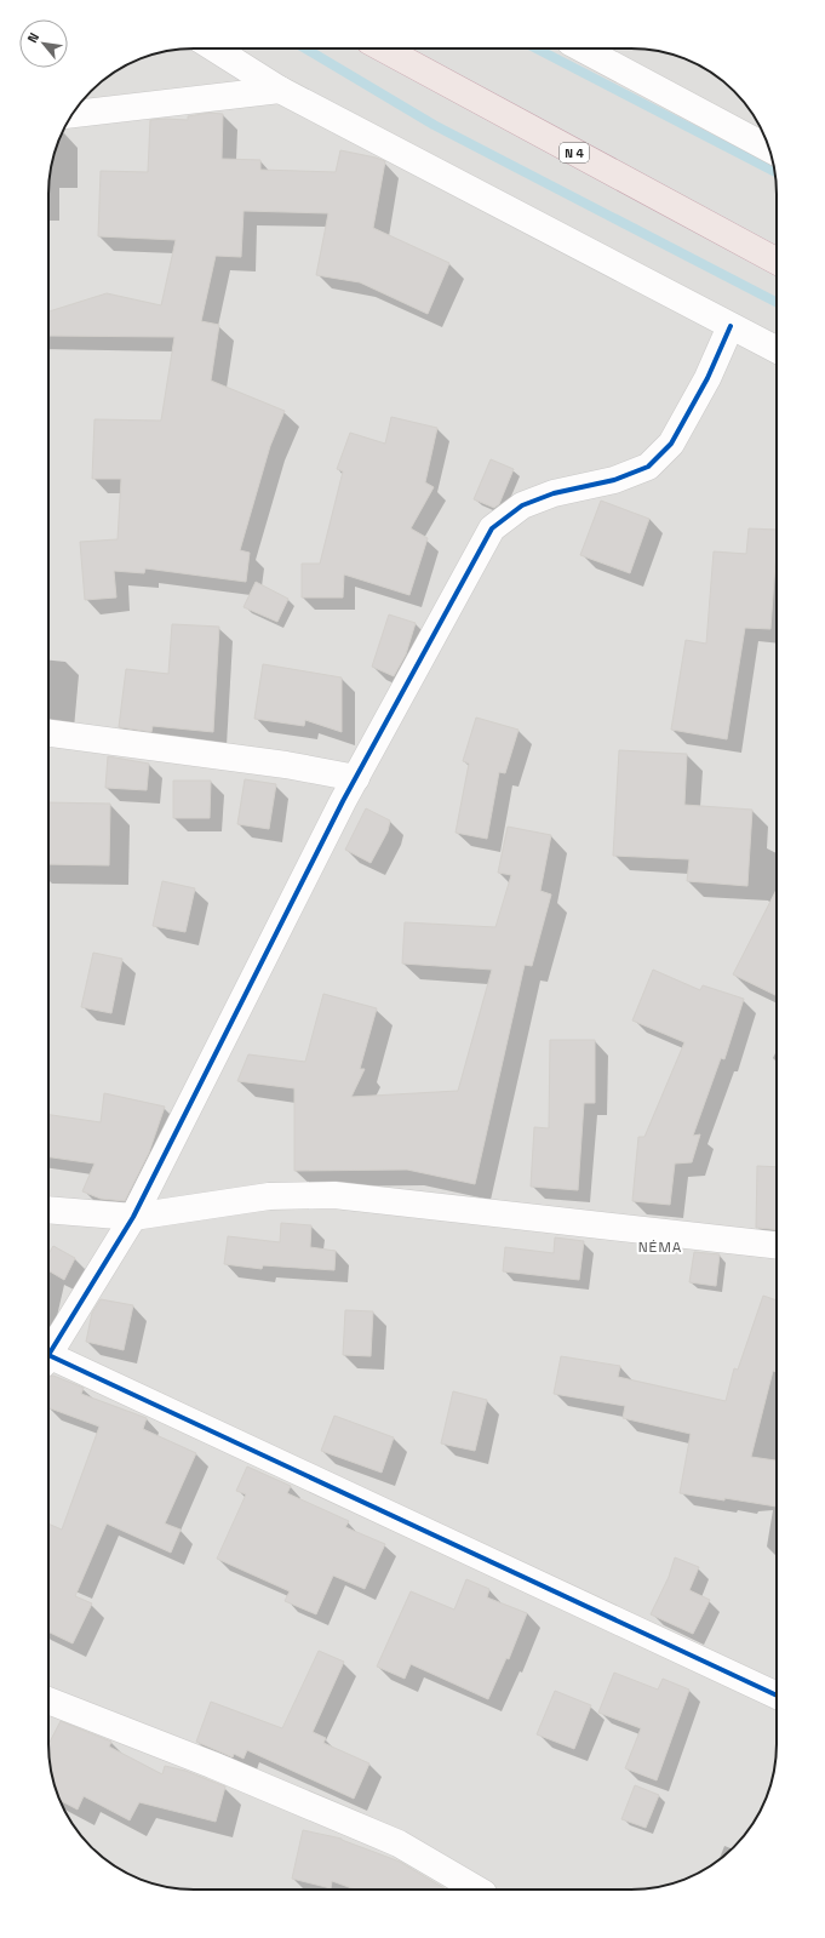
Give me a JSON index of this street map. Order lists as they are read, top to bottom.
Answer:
{
  "streets": {
    "highway": ["N 4"]
  },
  "districts": ["NÉMA"],
  "north": "top left"
}
